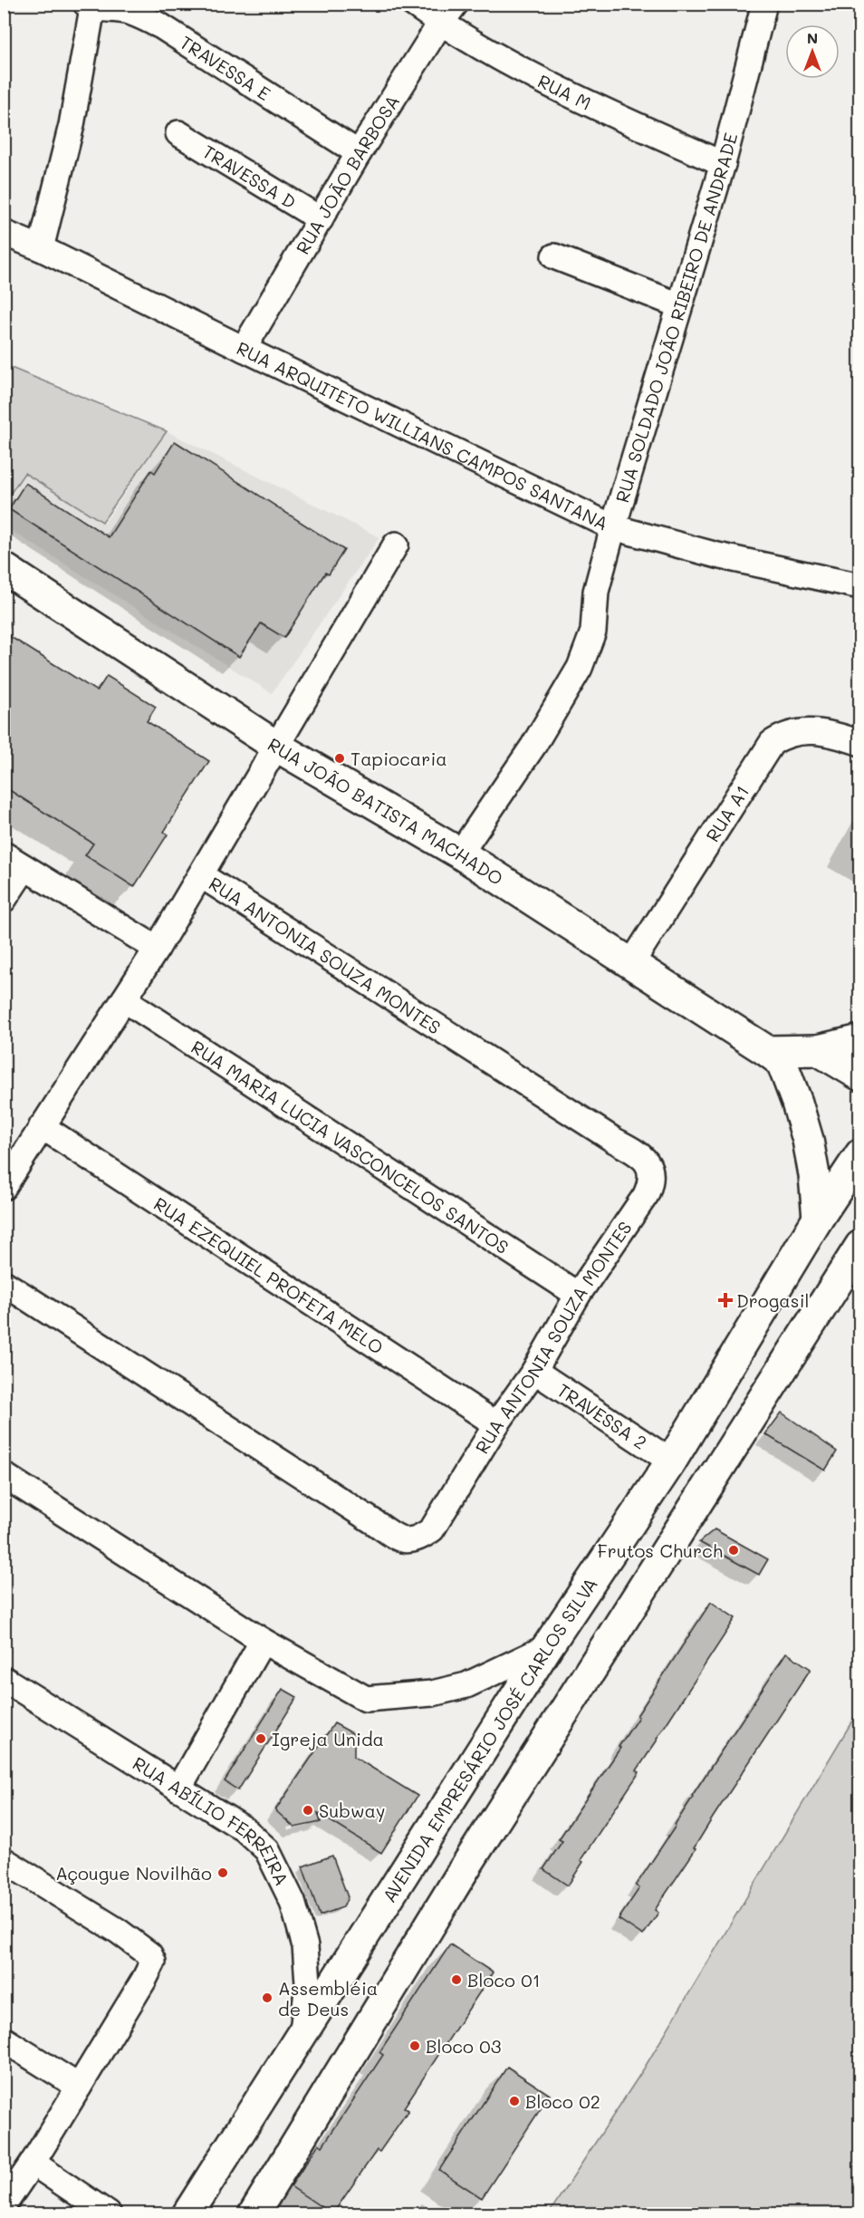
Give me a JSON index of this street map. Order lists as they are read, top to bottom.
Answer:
{
  "streets": {
    "main road": ["RUA JOÃO BATISTA MACHADO", "AVENIDA EMPRESÁRIO JOSÉ CARLOS SILVA"],
    "street": [
      "TRAVESSA E",
      "RUA M",
      "RUA JOÃO BARBOSA",
      "TRAVESSA D",
      "RUA SOLDADO JOÃO RIBEIRO DE ANDRADE",
      "RUA ARQUITETO WILLIANS CAMPOS SANTANA",
      "RUA A1",
      "RUA ANTONIA SOUZA MONTES",
      "RUA MARIA LUCIA VASCONCELOS SANTOS",
      "RUA EZEQUIEL PROFETA MELO",
      "TRAVESSA 2",
      "RUA ABÍLIO FERREIRA"
    ]
  },
  "crossings": [
    ["TRAVESSA E", "RUA JOÃO BARBOSA"],
    ["RUA M", "RUA JOÃO BARBOSA"],
    ["RUA M", "RUA SOLDADO JOÃO RIBEIRO DE ANDRADE"],
    ["RUA JOÃO BARBOSA", "TRAVESSA D"],
    ["RUA JOÃO BARBOSA", "RUA ARQUITETO WILLIANS CAMPOS SANTANA"],
    ["RUA SOLDADO JOÃO RIBEIRO DE ANDRADE", "RUA ARQUITETO WILLIANS CAMPOS SANTANA"],
    ["RUA SOLDADO JOÃO RIBEIRO DE ANDRADE", "RUA JOÃO BATISTA MACHADO"],
    ["RUA JOÃO BATISTA MACHADO", "RUA A1"],
    ["RUA ANTONIA SOUZA MONTES", "RUA MARIA LUCIA VASCONCELOS SANTOS"],
    ["RUA ANTONIA SOUZA MONTES", "RUA EZEQUIEL PROFETA MELO"],
    ["RUA ANTONIA SOUZA MONTES", "TRAVESSA 2"],
    ["TRAVESSA 2", "AVENIDA EMPRESÁRIO JOSÉ CARLOS SILVA"],
    ["AVENIDA EMPRESÁRIO JOSÉ CARLOS SILVA", "RUA ABÍLIO FERREIRA"]
  ],
  "places": {
    "other": [
      "Tapiocaria",
      "Frutos Church",
      "Igreja Unida",
      "Subway",
      "Açougue Novilhão",
      "Bloco 01",
      "Assembléia de Deus",
      "Bloco 03",
      "Bloco 02"
    ],
    "health": ["Drogasil"]
  },
  "north": "top"
}
